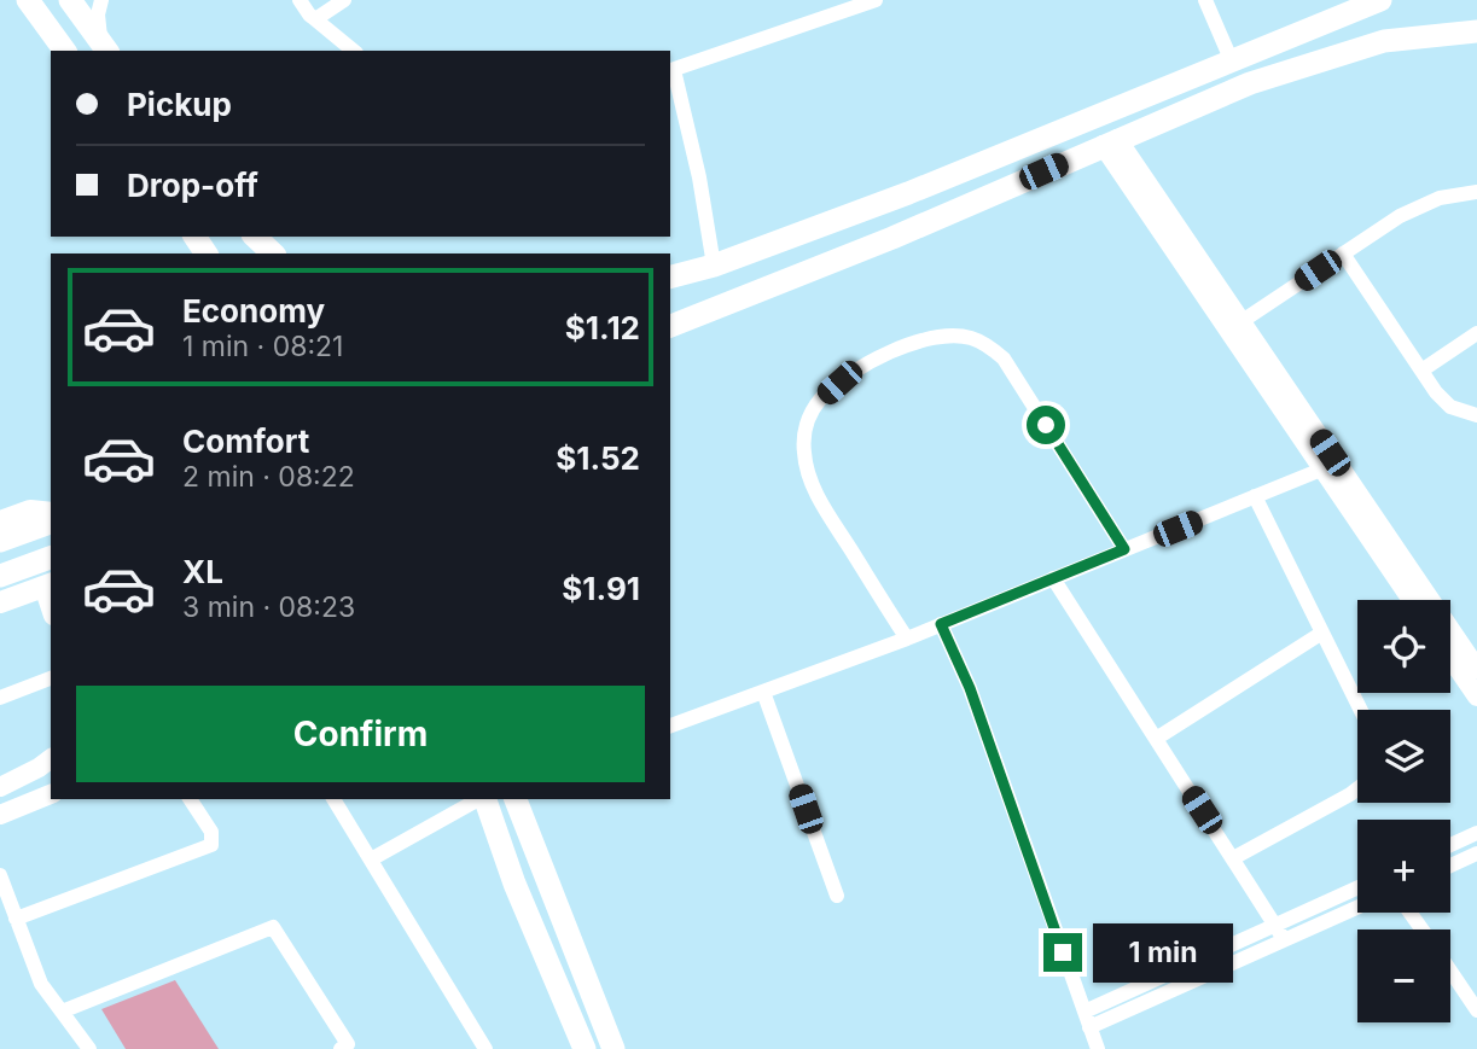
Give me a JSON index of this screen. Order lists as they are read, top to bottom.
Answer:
{
  "page": {
    "banner": ["Pickup", "Drop-off"],
    "list": [
      {
        "name": "Economy",
        "note": "1 min · 08:21",
        "value": "$1.12"
      },
      {
        "name": "Comfort",
        "note": "2 min · 08:22",
        "value": "$1.52"
      },
      {
        "name": "XL",
        "note": "3 min · 08:23",
        "value": "$1.91"
      }
    ],
    "map_buttons": ["+", "−"],
    "buttons": "Confirm",
    "bubble": "1 min"
  }
}
